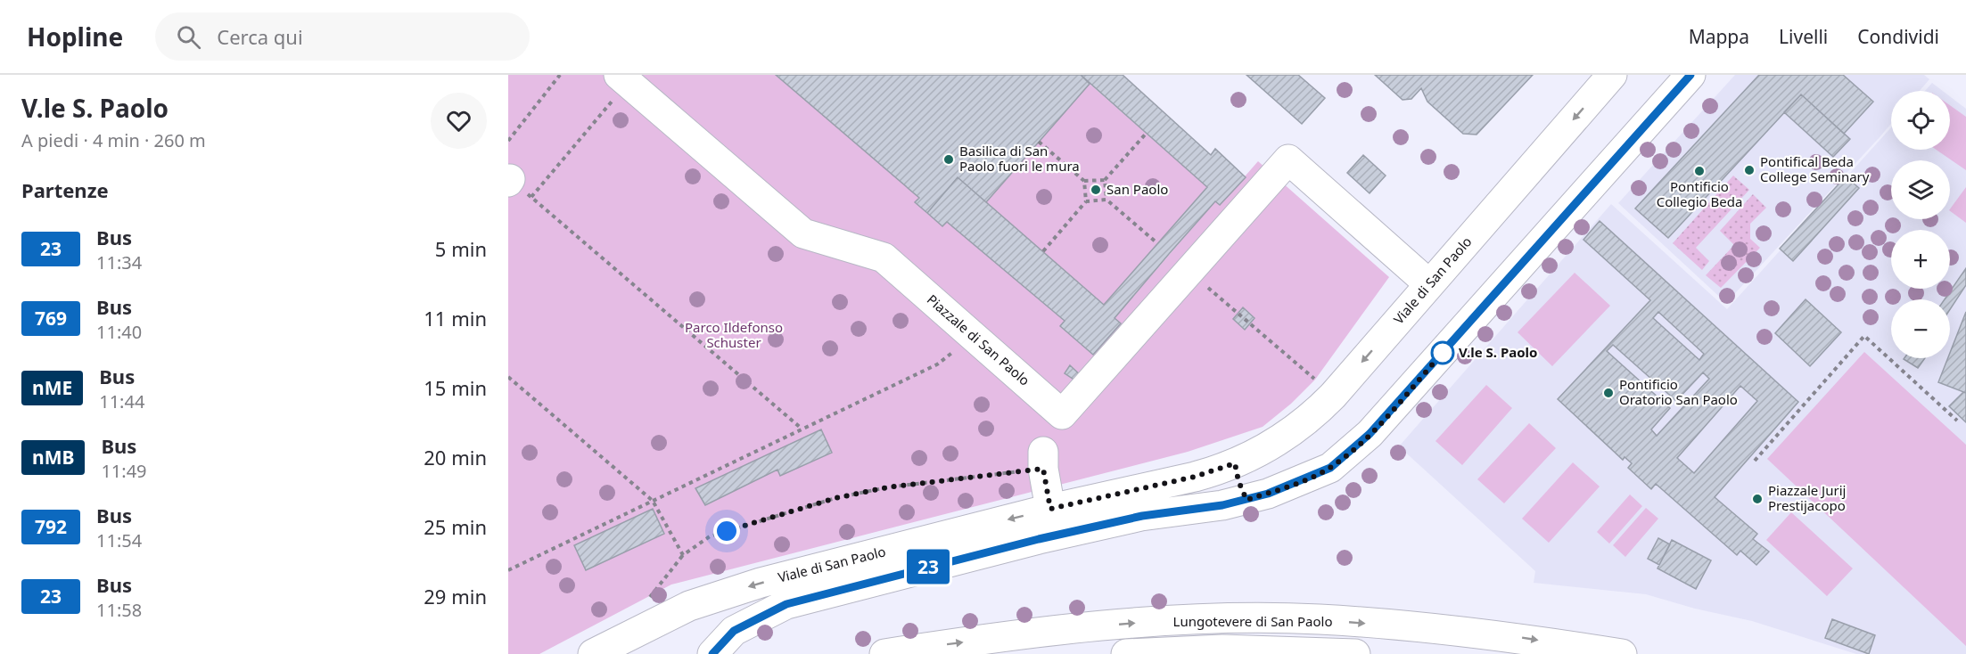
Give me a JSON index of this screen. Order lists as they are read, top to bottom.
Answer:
{
  "streets": {
    "street": ["Viale di San Paolo", "Piazzale di San Paolo", "Lungotevere di San Paolo"]
  },
  "crossings": [
    ["Viale di San Paolo", "Piazzale di San Paolo"]
  ],
  "parks": ["Parco Ildefonso Schuster"],
  "places": [
    "Basilica di San Paolo fuori le mura",
    "Pontifical Beda College Seminary",
    "Pontificio Collegio Beda",
    "San Paolo",
    "V.le S. Paolo",
    "Pontificio Oratorio San Paolo",
    "Piazzale Jurij Prestijacopo"
  ],
  "lines": ["bus line 23"],
  "page": {
    "header": "Hopline",
    "search": "Cerca qui",
    "nav": ["Mappa", "Livelli", "Condividi"],
    "heading": [
      ["V.le S. Paolo", "A piedi · 4 min · 260 m"],
      "Partenze"
    ],
    "on_map": "23",
    "map_buttons": ["+", "−"],
    "list": [
      {
        "mark": "23",
        "name": "Bus",
        "note": "11:34",
        "value": "5 min"
      },
      {
        "mark": "769",
        "name": "Bus",
        "note": "11:40",
        "value": "11 min"
      },
      {
        "mark": "nME",
        "name": "Bus",
        "note": "11:44",
        "value": "15 min"
      },
      {
        "mark": "nMB",
        "name": "Bus",
        "note": "11:49",
        "value": "20 min"
      },
      {
        "mark": "792",
        "name": "Bus",
        "note": "11:54",
        "value": "25 min"
      },
      {
        "mark": "23",
        "name": "Bus",
        "note": "11:58",
        "value": "29 min"
      }
    ]
  }
}
